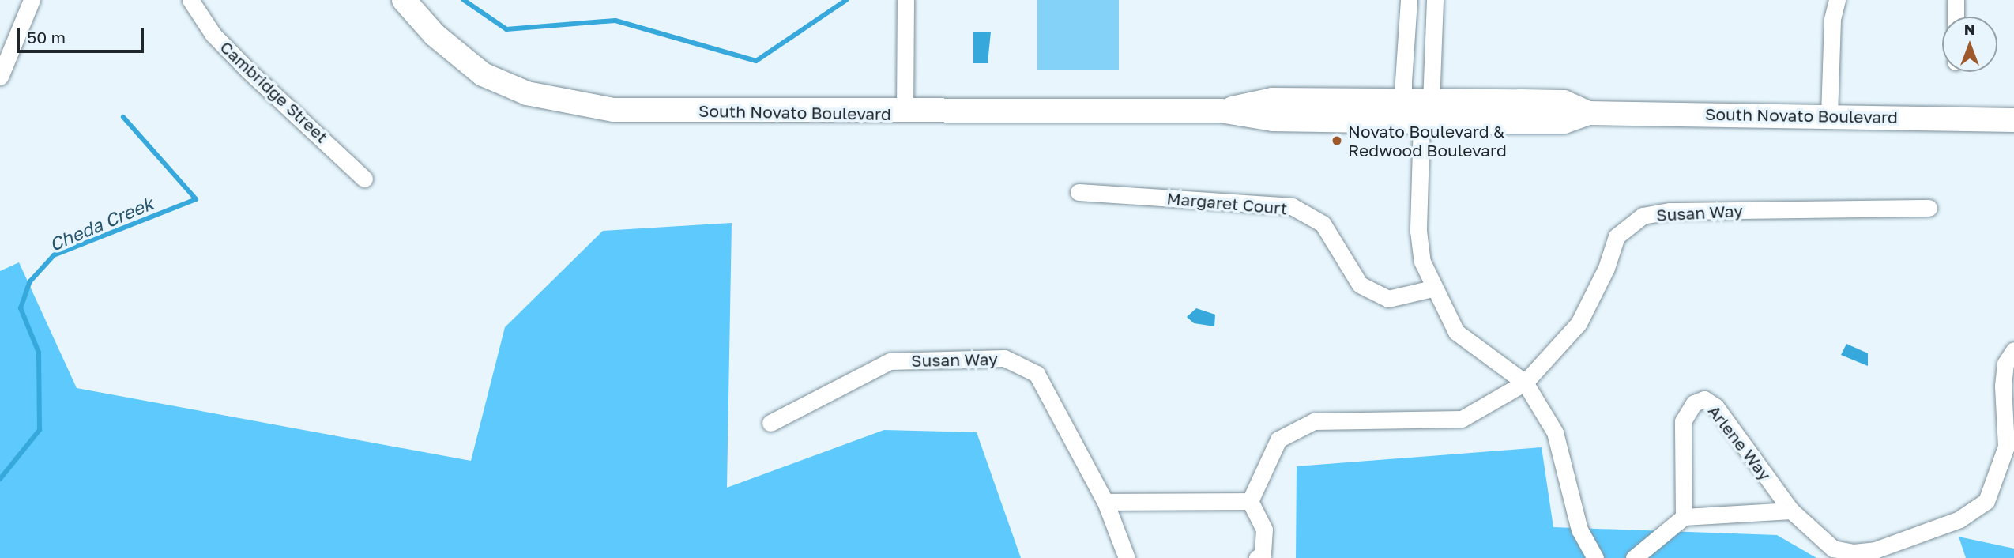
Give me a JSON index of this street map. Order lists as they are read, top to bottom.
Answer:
{
  "streets": {
    "main road": ["South Novato Boulevard"],
    "street": [
      "Cambridge Street",
      "Margaret Court",
      "Susan Way",
      "Arlene Way"
    ]
  },
  "water": ["Cheda Creek"],
  "places": ["Novato Boulevard & Redwood Boulevard"],
  "scale_bar": "50 m",
  "north": "top"
}
